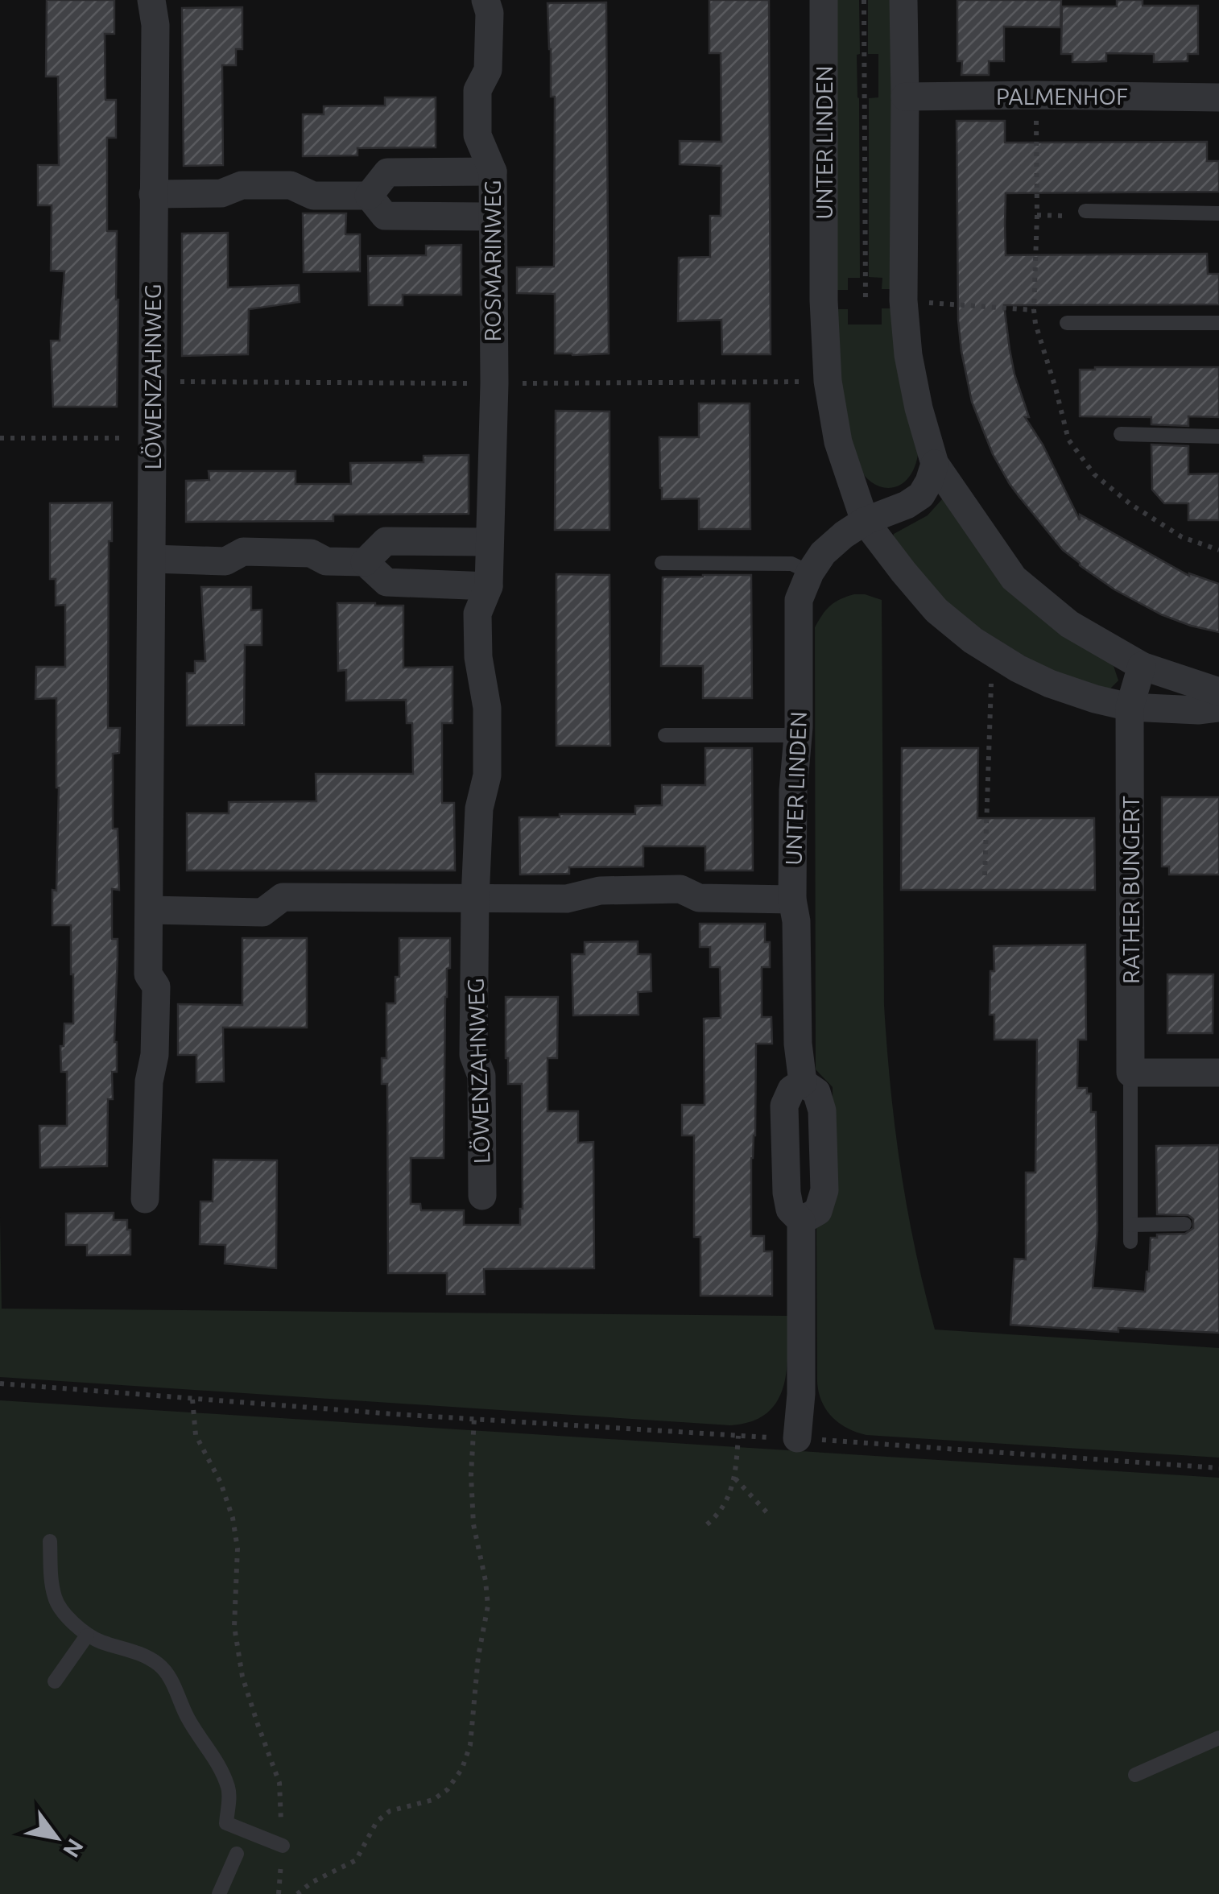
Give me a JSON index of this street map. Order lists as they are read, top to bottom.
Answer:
{
  "streets": {
    "street": [
      "PALMENHOF",
      "UNTER LINDEN",
      "ROSMARINWEG",
      "LÖWENZAHNWEG",
      "RATHER BUNGERT"
    ]
  },
  "crossings": [
    ["UNTER LINDEN", "RATHER BUNGERT"],
    ["ROSMARINWEG", "LÖWENZAHNWEG"]
  ],
  "north": "bottom right"
}
